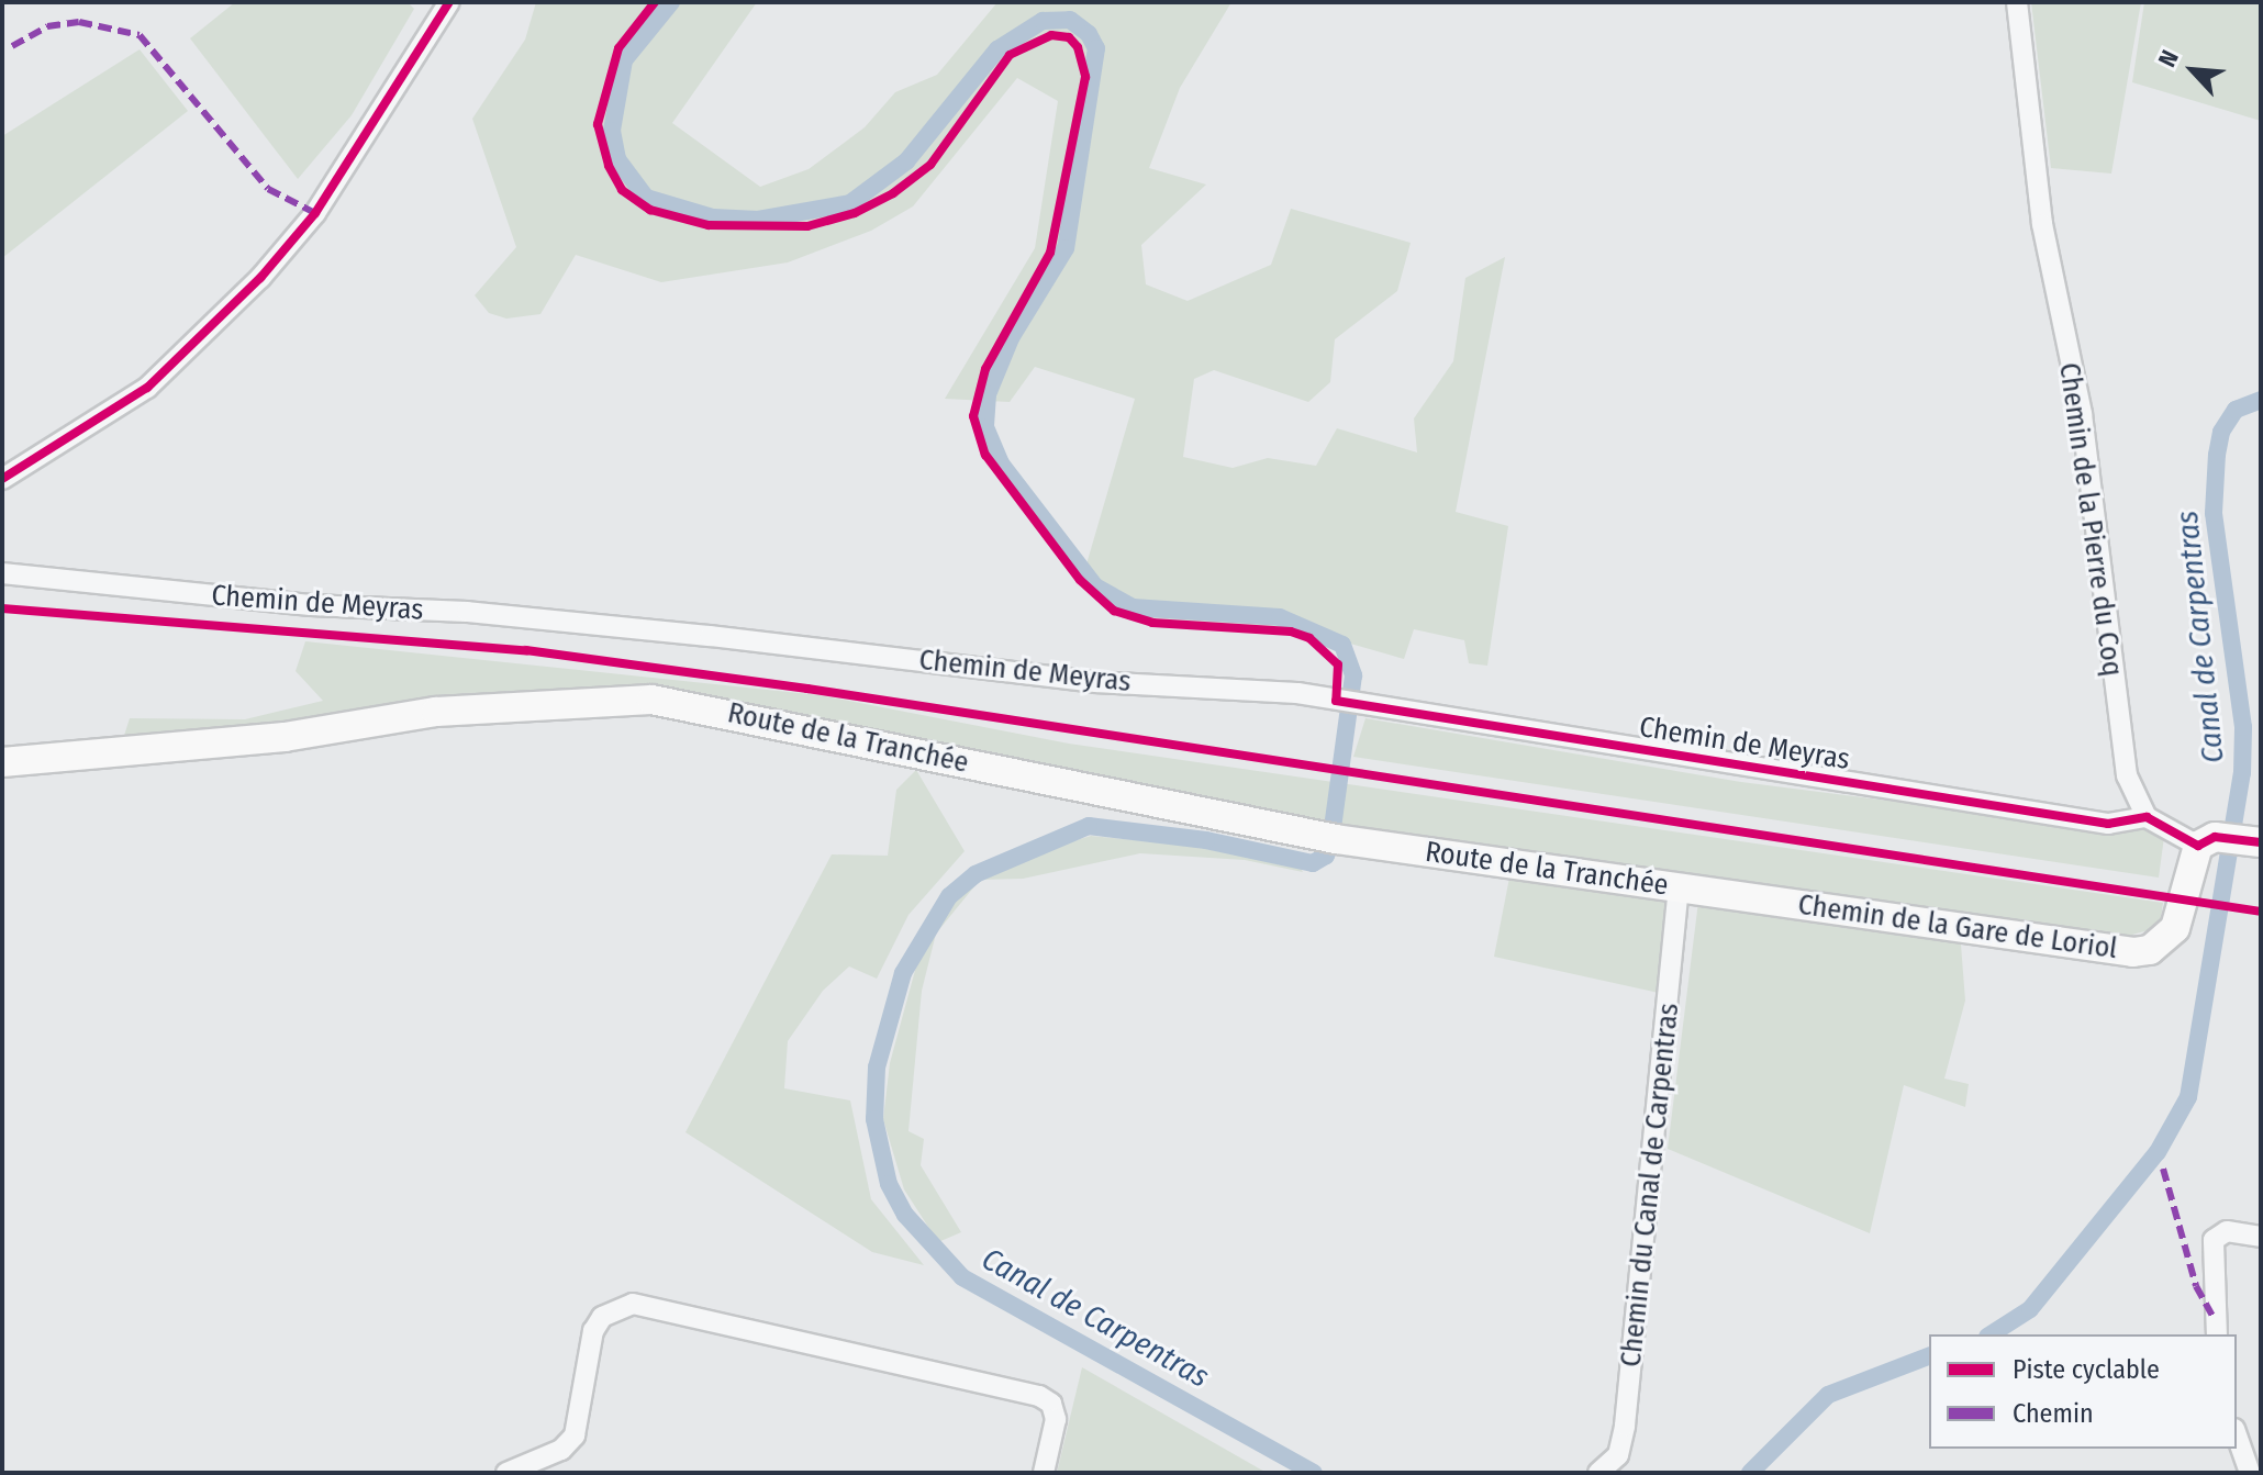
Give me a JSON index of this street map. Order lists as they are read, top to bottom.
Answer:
{
  "streets": {
    "street": [
      "Chemin de la Pierre du Coq",
      "Chemin de Meyras",
      "Route de la Tranchée",
      "Chemin de la Gare de Loriol",
      "Chemin du Canal de Carpentras"
    ]
  },
  "crossings": [
    ["Chemin de la Pierre du Coq", "Chemin de Meyras"],
    ["Route de la Tranchée", "Chemin de la Gare de Loriol"],
    ["Route de la Tranchée", "Chemin du Canal de Carpentras"],
    ["Chemin de la Gare de Loriol", "Chemin du Canal de Carpentras"]
  ],
  "water": ["Canal de Carpentras"],
  "legend": ["Piste cyclable", "Chemin"],
  "north": "top left"
}
